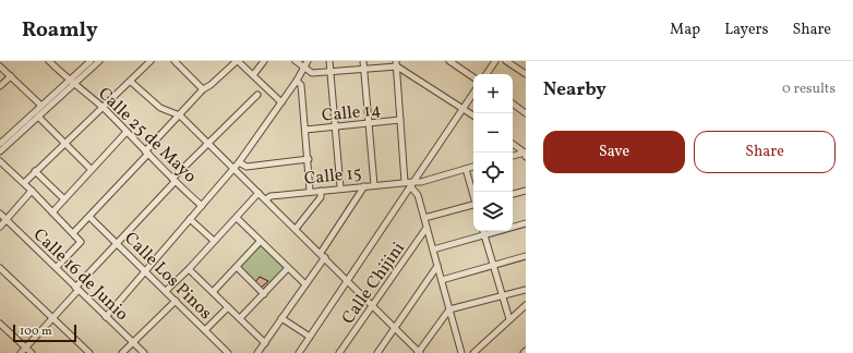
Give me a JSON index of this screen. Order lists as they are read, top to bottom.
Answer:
{
  "streets": {
    "street": [
      "Calle 14",
      "Calle 25 de Mayo",
      "Calle 15",
      "Calle 16 de Junio",
      "Calle Los Pinos",
      "Calle Chijini"
    ]
  },
  "scale_bar": "100 m",
  "page": {
    "header": "Roamly",
    "nav": ["Map", "Layers", "Share"],
    "heading": ["Nearby", "0 results"],
    "map_buttons": ["+", "−"],
    "buttons": ["Save", "Share"],
    "scale": "100 m"
  }
}
